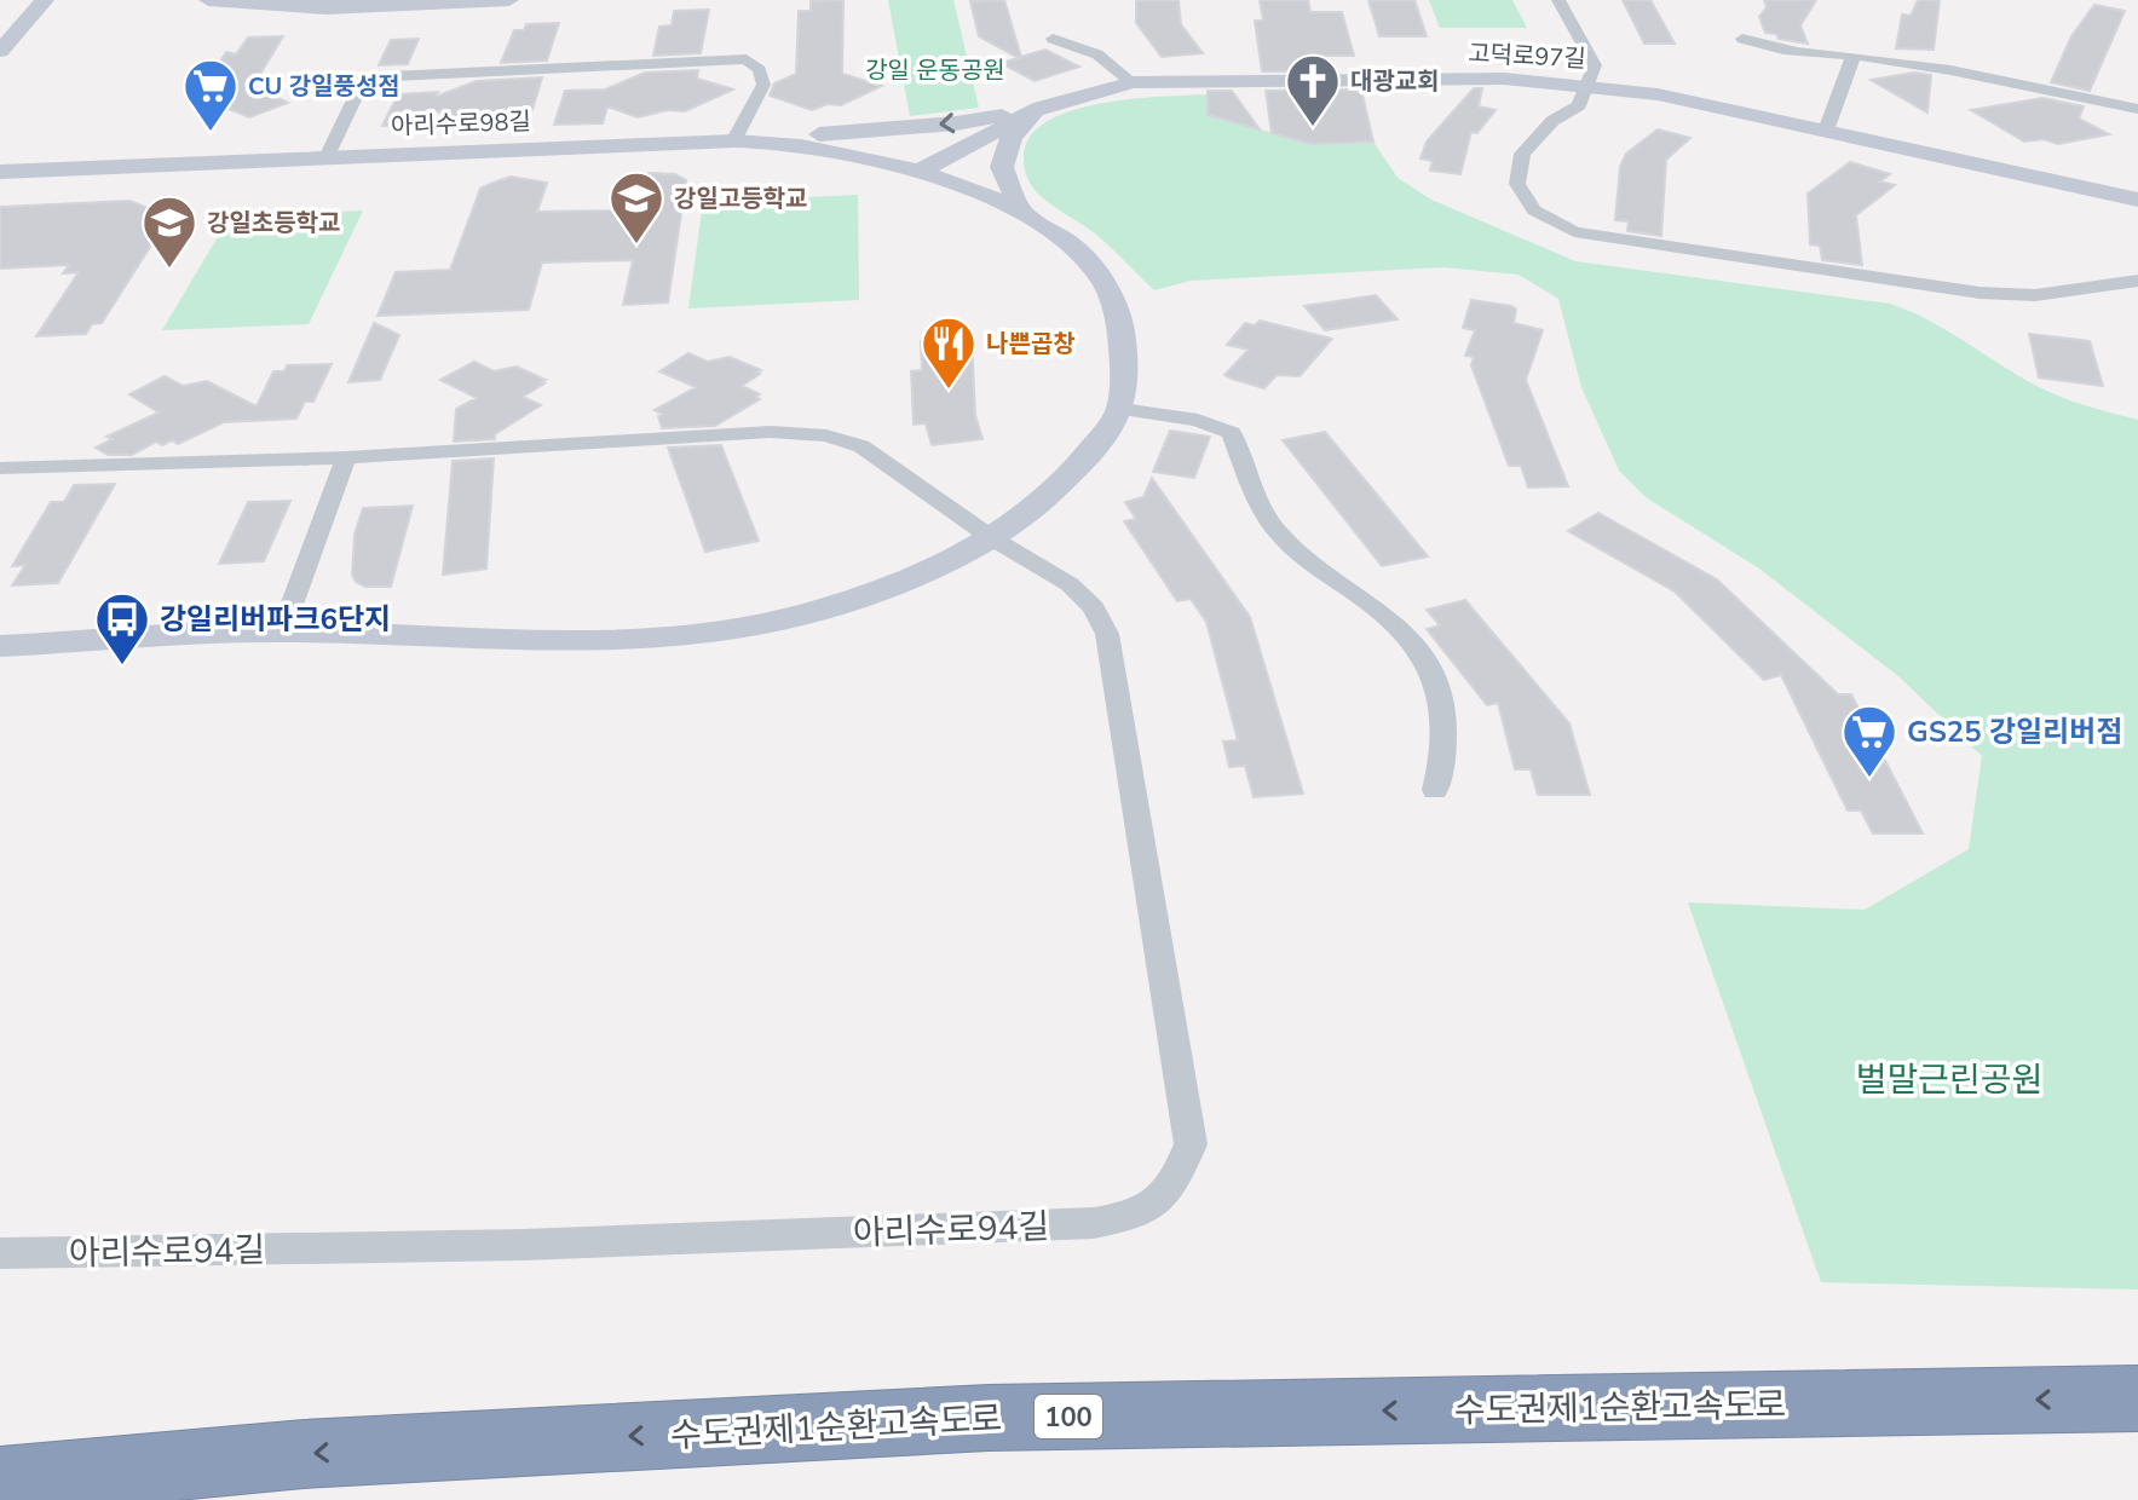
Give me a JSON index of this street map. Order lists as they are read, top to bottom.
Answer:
{
  "streets": {
    "highway": ["수도권제1순환고속도로", "100"],
    "street": ["고덕로97길", "아리수로98길", "아리수로94길"]
  },
  "crossings": [
    ["고덕로97길", "아리수로98길"]
  ],
  "one_way": ["수도권제1순환고속도로"],
  "parks": ["강일 운동공원", "벌말근린공원"],
  "places": {
    "church": ["대광교회"],
    "supermarket": ["CU 강일풍성점", "GS25 강일리버점"],
    "school or university": ["강일고등학교", "강일초등학교"],
    "restaurant": ["나쁜곱창"],
    "bus stop": ["강일리버파크6단지"]
  }
}
